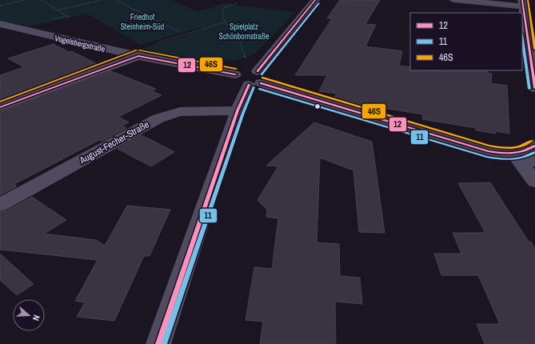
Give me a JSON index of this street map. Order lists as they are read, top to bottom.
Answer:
{
  "streets": {
    "street": ["Vogelsbergstraße", "August-Fecher-Straße"]
  },
  "parks": ["Friedhof Steinheim-Süd", "Spielplatz Schönbornstraße"],
  "lines": ["transit line 12", "transit line 46S", "transit line 11"],
  "legend": ["12", "11", "46S"],
  "north": "right"
}
